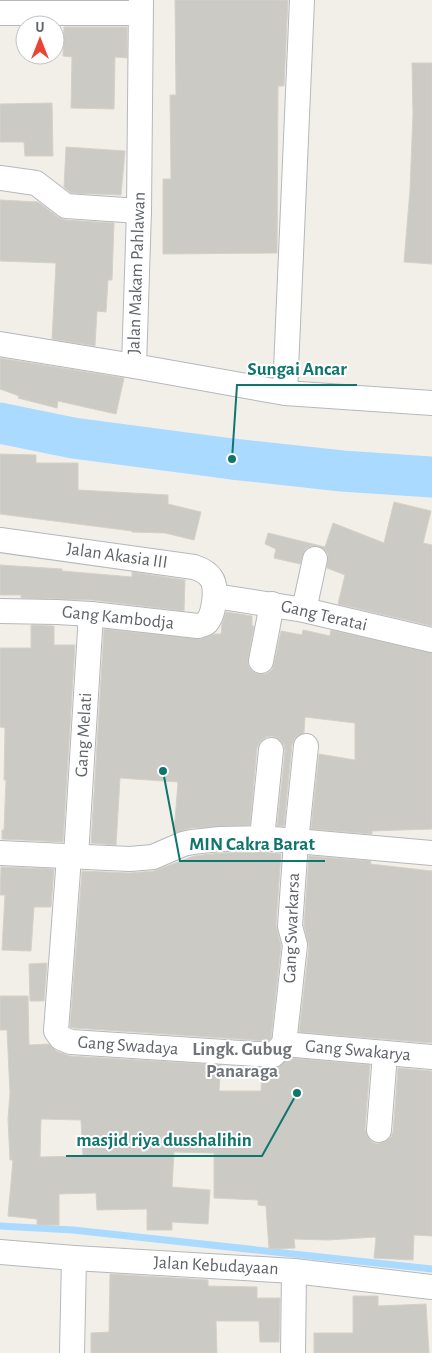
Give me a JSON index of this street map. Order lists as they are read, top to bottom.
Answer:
{
  "streets": {
    "street": [
      "Jalan Makam Pahlawan",
      "Jalan Akasia III",
      "Gang Teratai",
      "Gang Kambodja",
      "Gang Melati",
      "Gang Swarkarsa",
      "Gang Swadaya",
      "Gang Swakarya",
      "Jalan Kebudayaan"
    ]
  },
  "crossings": [
    ["Jalan Akasia III", "Gang Teratai"],
    ["Jalan Akasia III", "Gang Kambodja"],
    ["Gang Teratai", "Gang Kambodja"],
    ["Gang Kambodja", "Gang Melati"],
    ["Gang Melati", "Gang Swadaya"],
    ["Gang Swarkarsa", "Gang Swadaya"],
    ["Gang Swarkarsa", "Gang Swakarya"],
    ["Gang Swadaya", "Gang Swakarya"]
  ],
  "districts": ["Lingk. Gubug Panaraga"],
  "places": ["Sungai Ancar", "MIN Cakra Barat", "masjid riya dusshalihin"],
  "north": "top"
}
